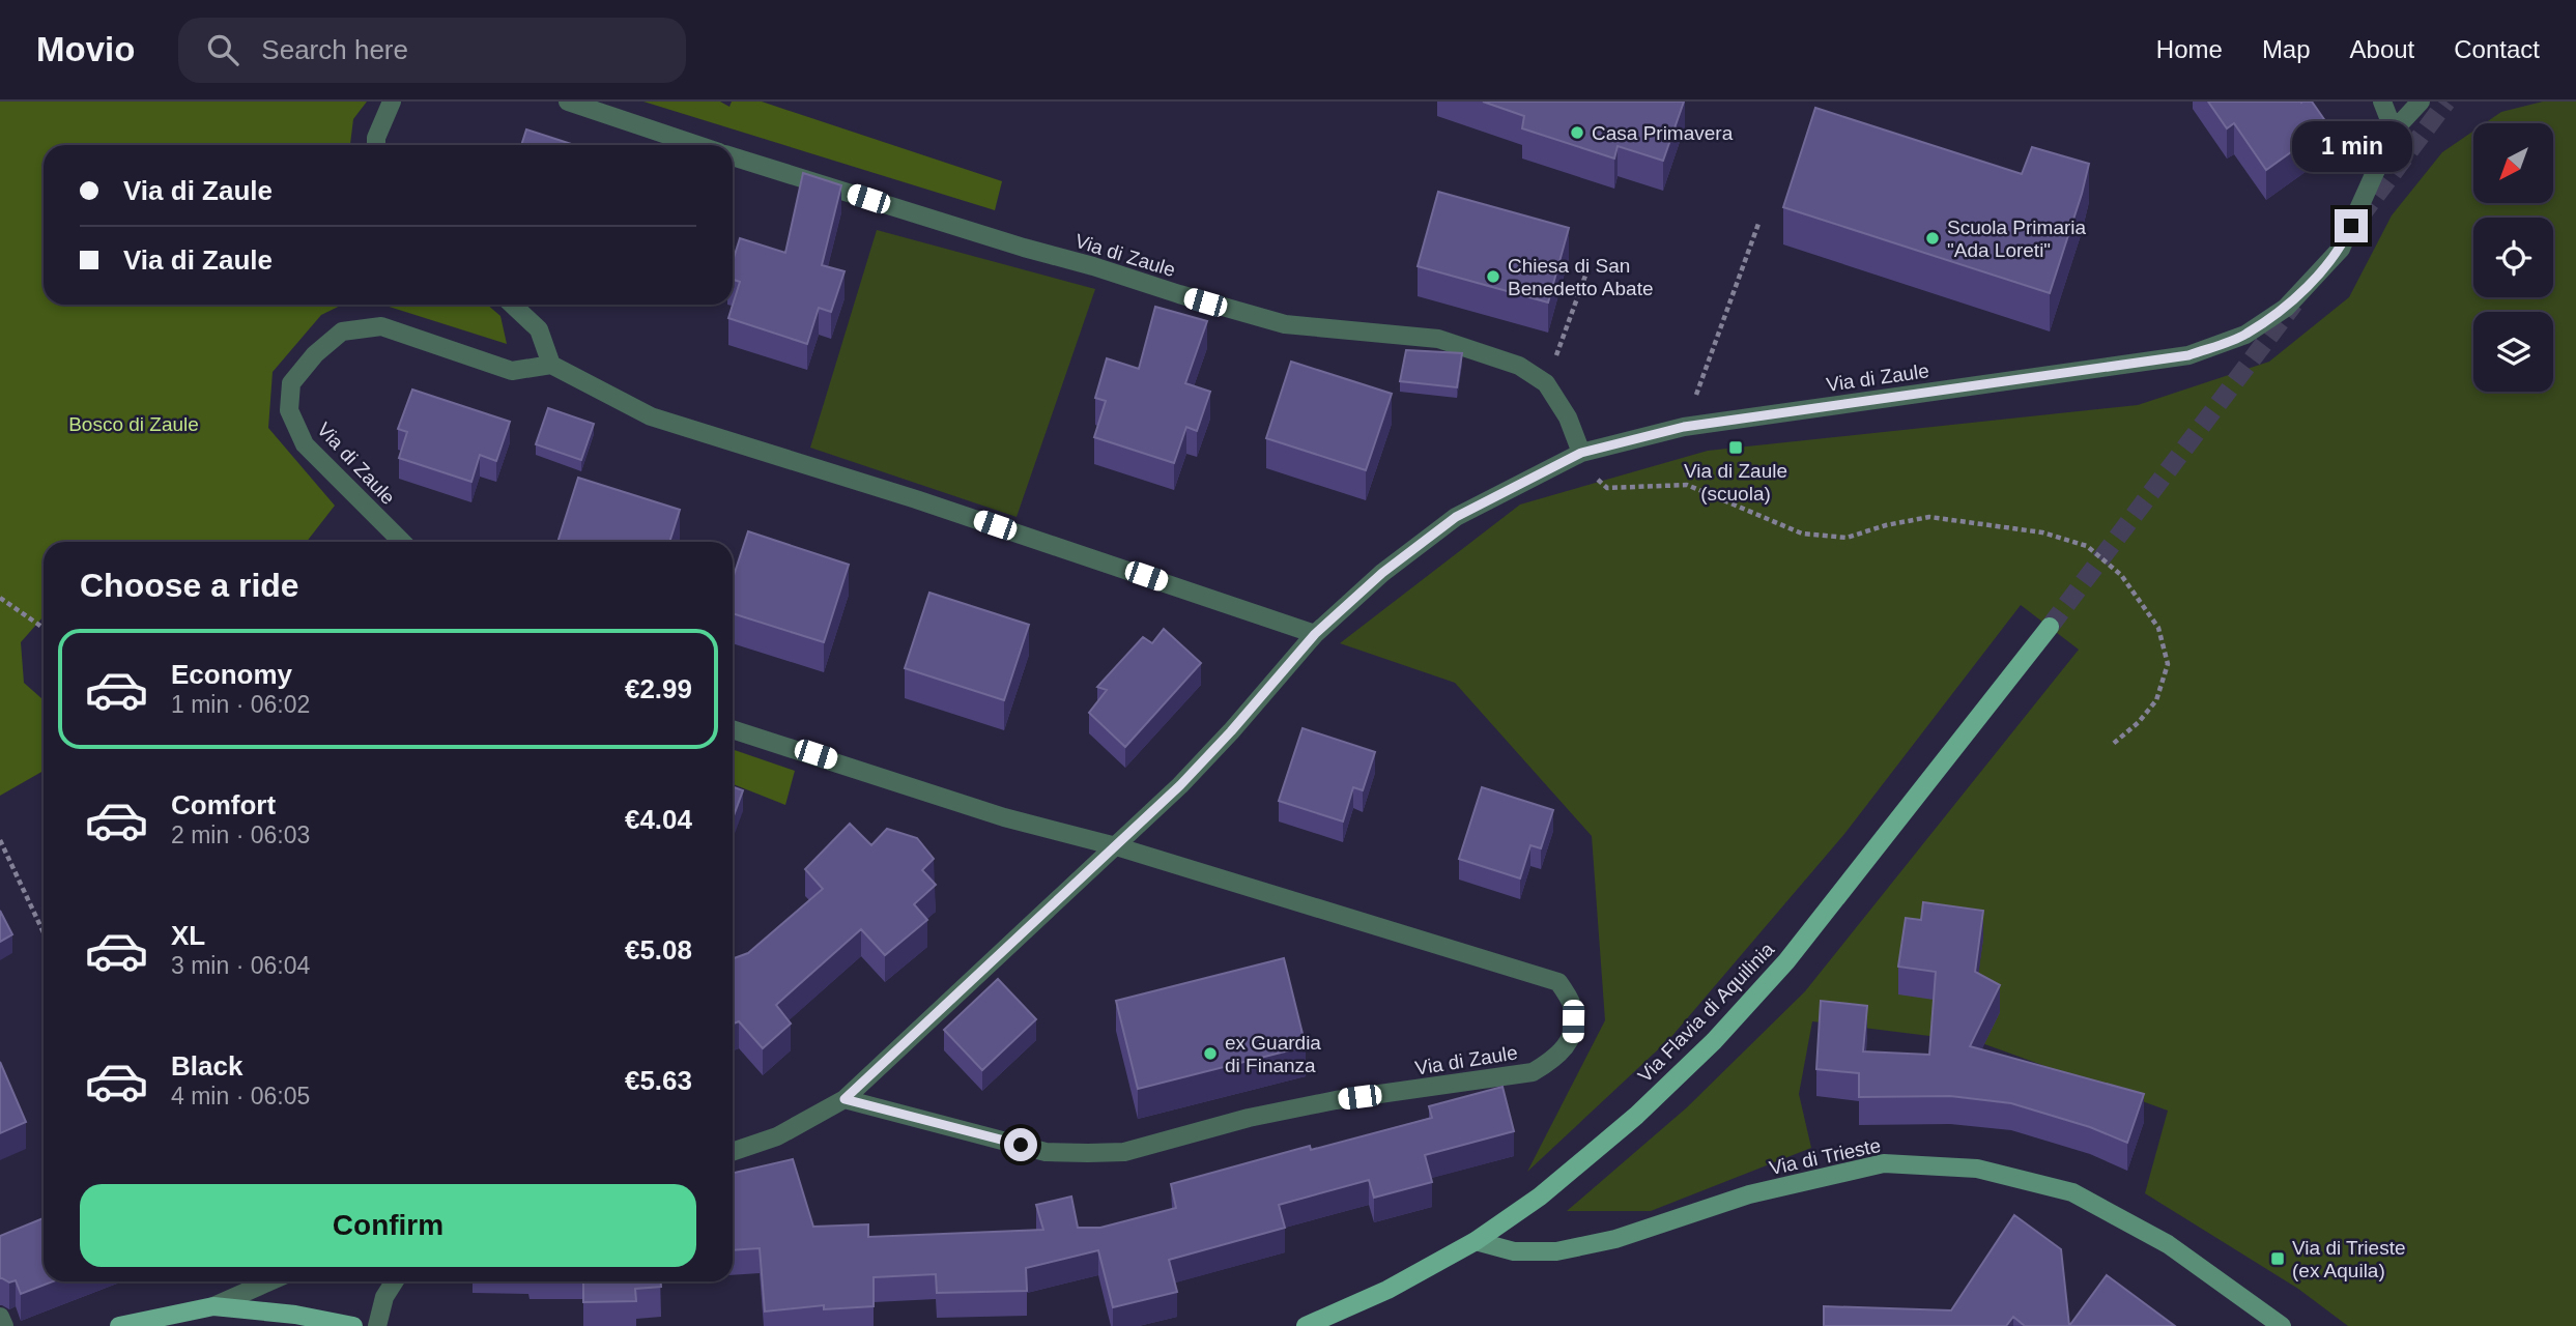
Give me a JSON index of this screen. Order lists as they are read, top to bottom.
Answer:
{
  "streets": {
    "main road": ["Via Flavia di Aquilinia"],
    "street": ["Via di Zaule", "Via di Trieste"]
  },
  "crossings": [
    ["Via Flavia di Aquilinia", "Via di Trieste"]
  ],
  "parks": ["Bosco di Zaule"],
  "places": {
    "other": [
      "Casa Primavera",
      "Scuola Primaria \"Ada Loreti\"",
      "Chiesa di San Benedetto Abate",
      "ex Guardia di Finanza"
    ],
    "transit": ["Via di Zaule (scuola)", "Via di Trieste (ex Aquila)"]
  },
  "north": "bottom left",
  "page": {
    "header": "Movio",
    "search": "Search here",
    "nav": [
      "Home",
      "Map",
      "About",
      "Contact"
    ],
    "bubble": "1 min",
    "banner": ["Via di Zaule", "Via di Zaule"],
    "heading": "Choose a ride",
    "list": [
      {
        "name": "Economy",
        "note": "1 min · 06:02",
        "value": "€2.99"
      },
      {
        "name": "Comfort",
        "note": "2 min · 06:03",
        "value": "€4.04"
      },
      {
        "name": "XL",
        "note": "3 min · 06:04",
        "value": "€5.08"
      },
      {
        "name": "Black",
        "note": "4 min · 06:05",
        "value": "€5.63"
      }
    ],
    "buttons": "Confirm"
  }
}
